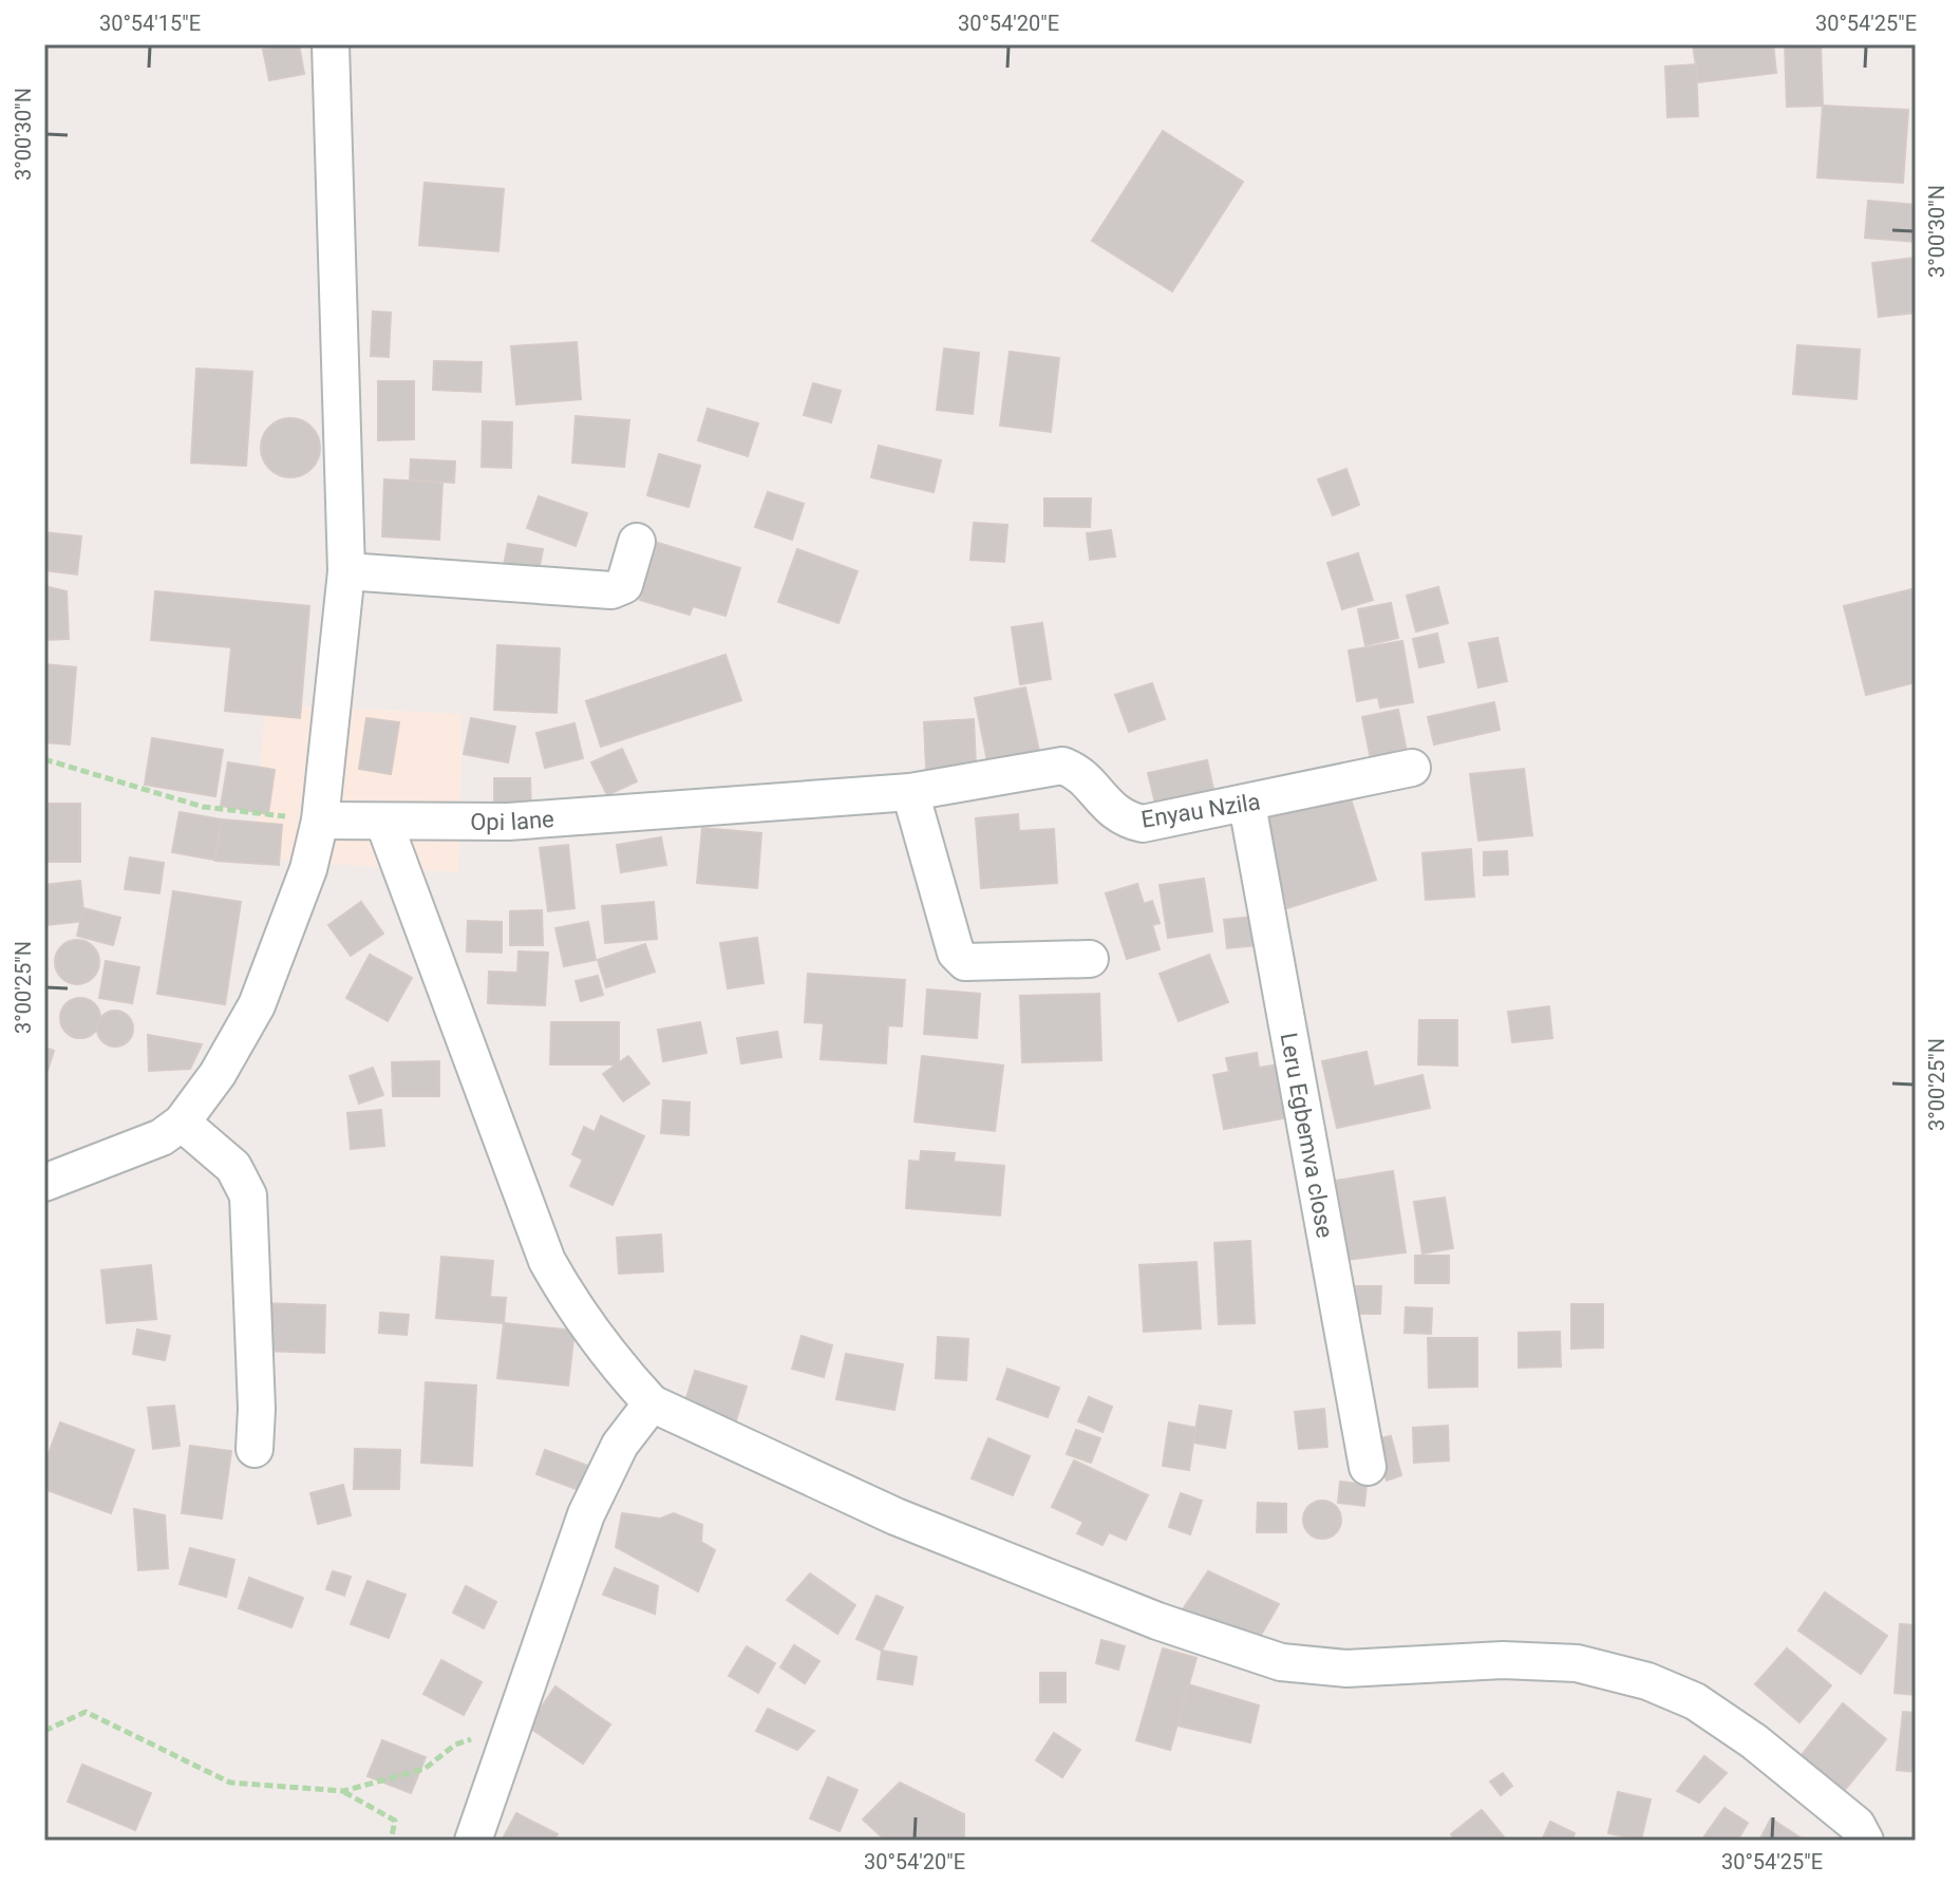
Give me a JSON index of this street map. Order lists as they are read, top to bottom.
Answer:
{
  "streets": {
    "street": ["Enyau Nzila", "Opi lane", "Leru Egbemva close"]
  },
  "crossings": [
    ["Enyau Nzila", "Opi lane"],
    ["Enyau Nzila", "Leru Egbemva close"]
  ],
  "coordinates": [
    "30°54'15\"E",
    "30°54'20\"E",
    "30°54'25\"E",
    "3°00'30\"N",
    "3°00'25\"N"
  ]
}
